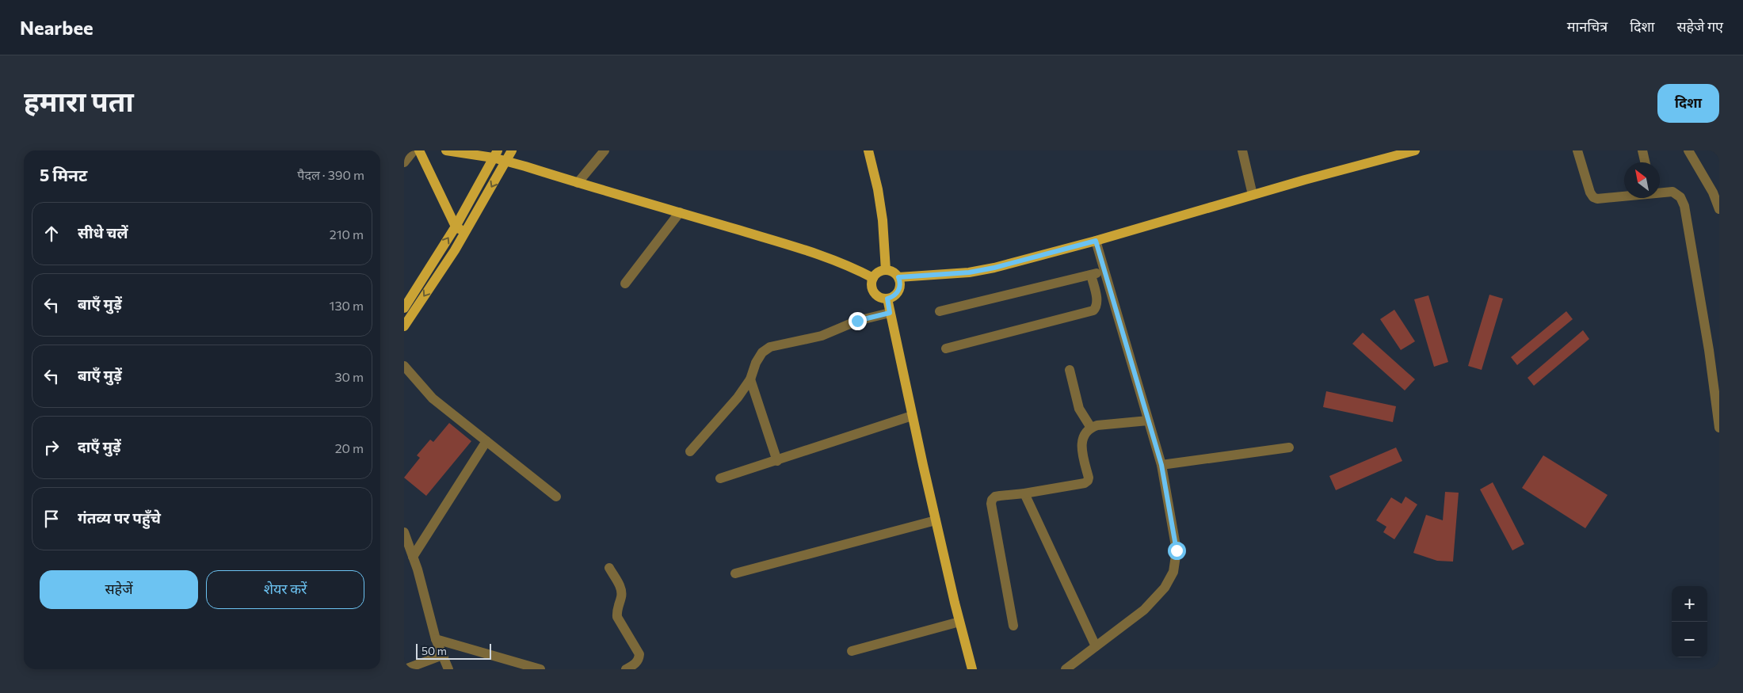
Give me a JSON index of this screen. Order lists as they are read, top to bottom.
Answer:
{
  "scale_bar": "50 m",
  "north": "top left",
  "page": {
    "header": "Nearbee",
    "nav": ["मानचित्र", "दिशा", "सहेजे गए"],
    "title": "हमारा पता",
    "buttons": [
      "दिशा",
      ["सहेजें", "शेयर करें"]
    ],
    "heading": ["5 मिनट", "पैदल · 390 m"],
    "list": [
      ["सीधे चलें", "210 m"],
      ["बाएँ मुड़ें", "130 m"],
      ["बाएँ मुड़ें", "30 m"],
      ["दाएँ मुड़ें", "20 m"],
      "गंतव्य पर पहुँचे"
    ],
    "map_buttons": ["+", "−"],
    "scale": "50 m"
  }
}
